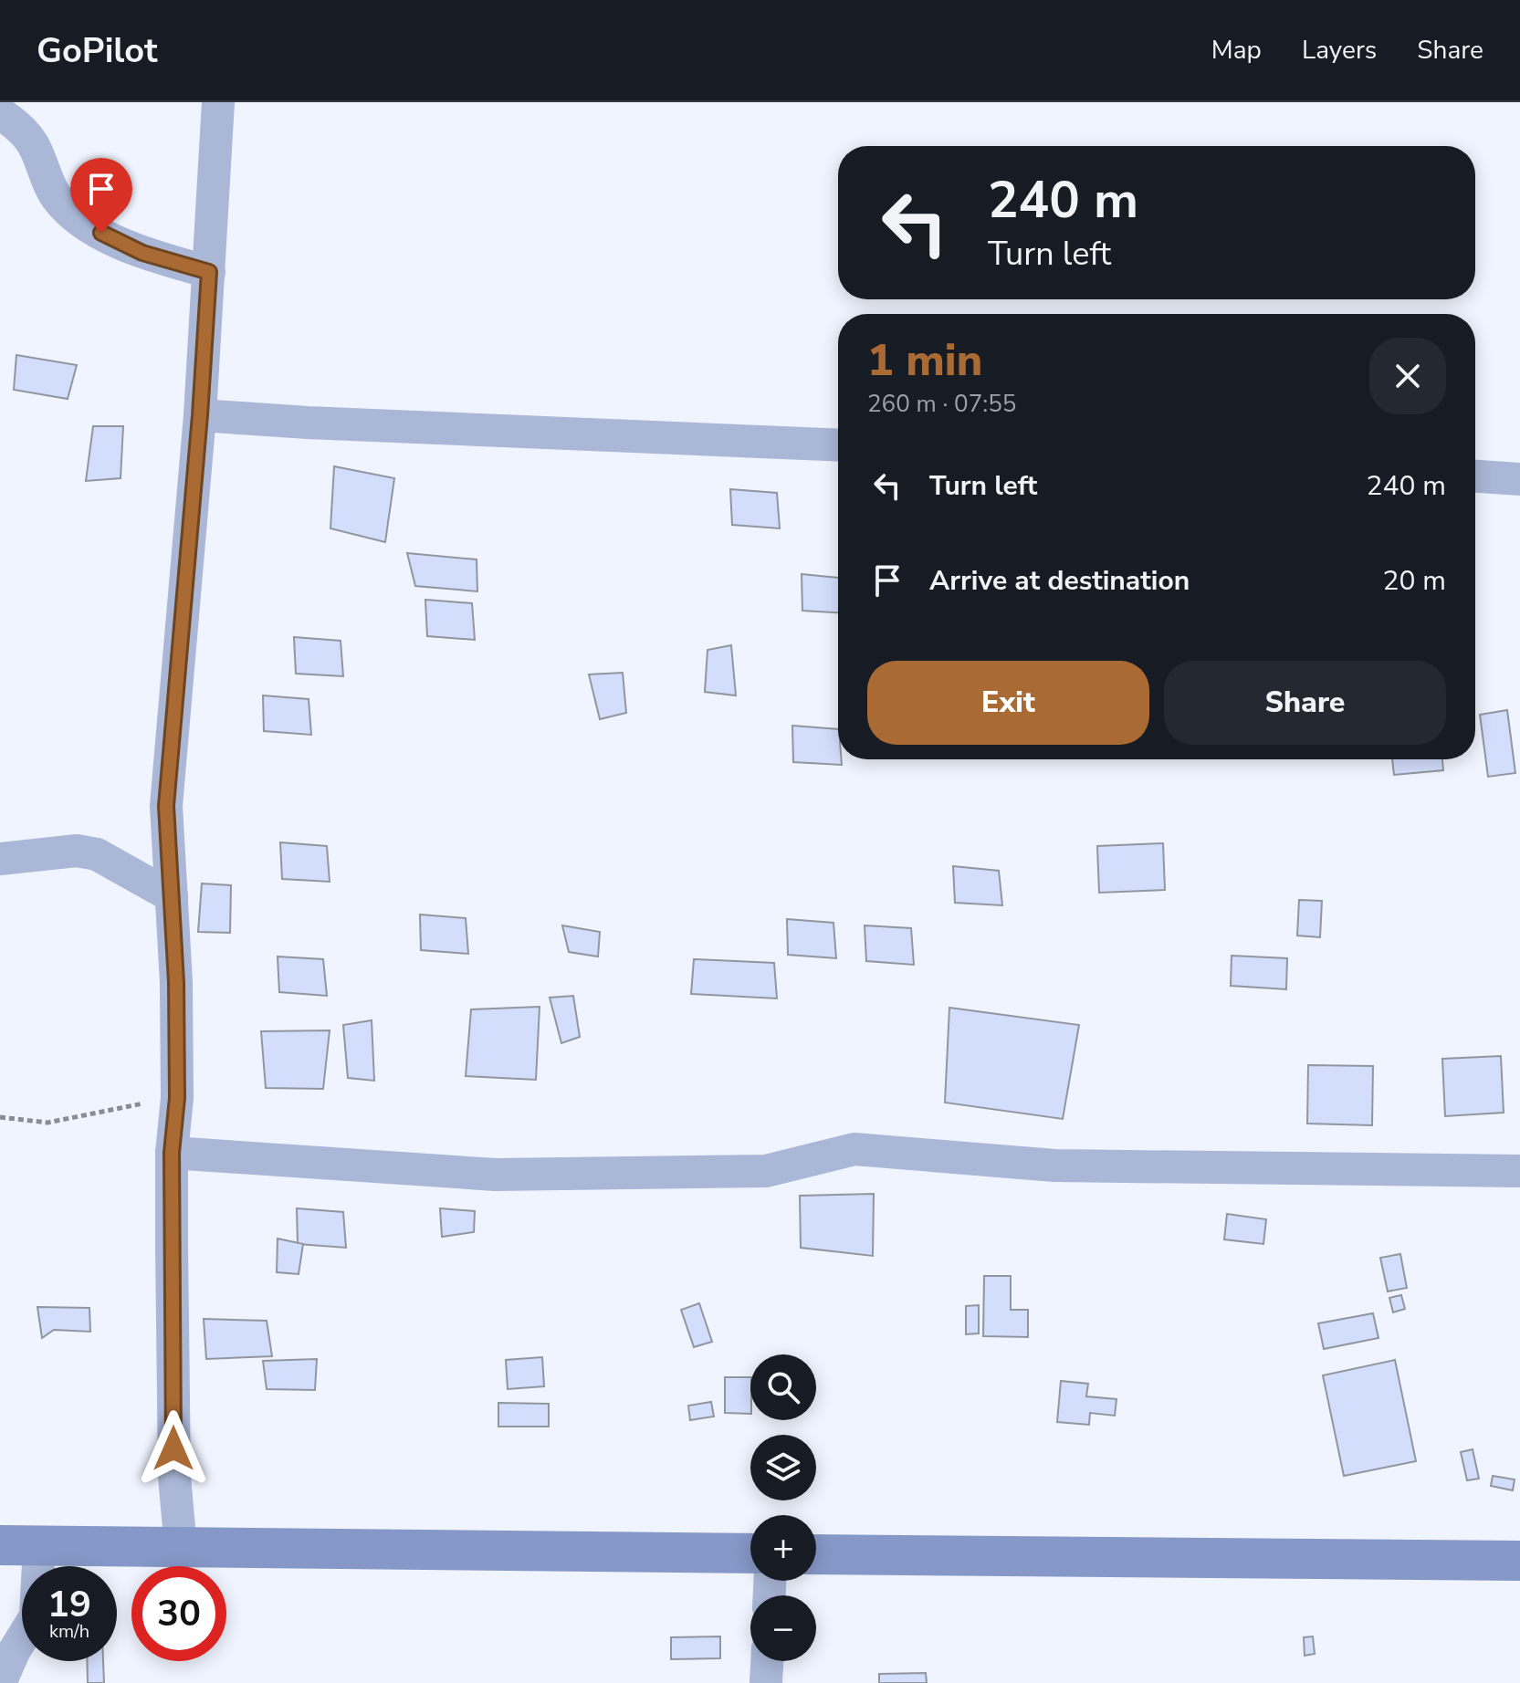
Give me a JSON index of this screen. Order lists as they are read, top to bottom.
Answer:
{
  "page": {
    "header": "GoPilot",
    "nav": ["Map", "Layers", "Share"],
    "turn": ["240 m", "Turn left"],
    "heading": ["1 min", "260 m · 07:55"],
    "list": [
      {
        "name": "Turn left",
        "value": "240 m"
      },
      {
        "name": "Arrive at destination",
        "value": "20 m"
      }
    ],
    "buttons": ["Exit", "Share"],
    "map_buttons": ["+", "−"],
    "speed": "19 km/h",
    "limit": "30"
  }
}
